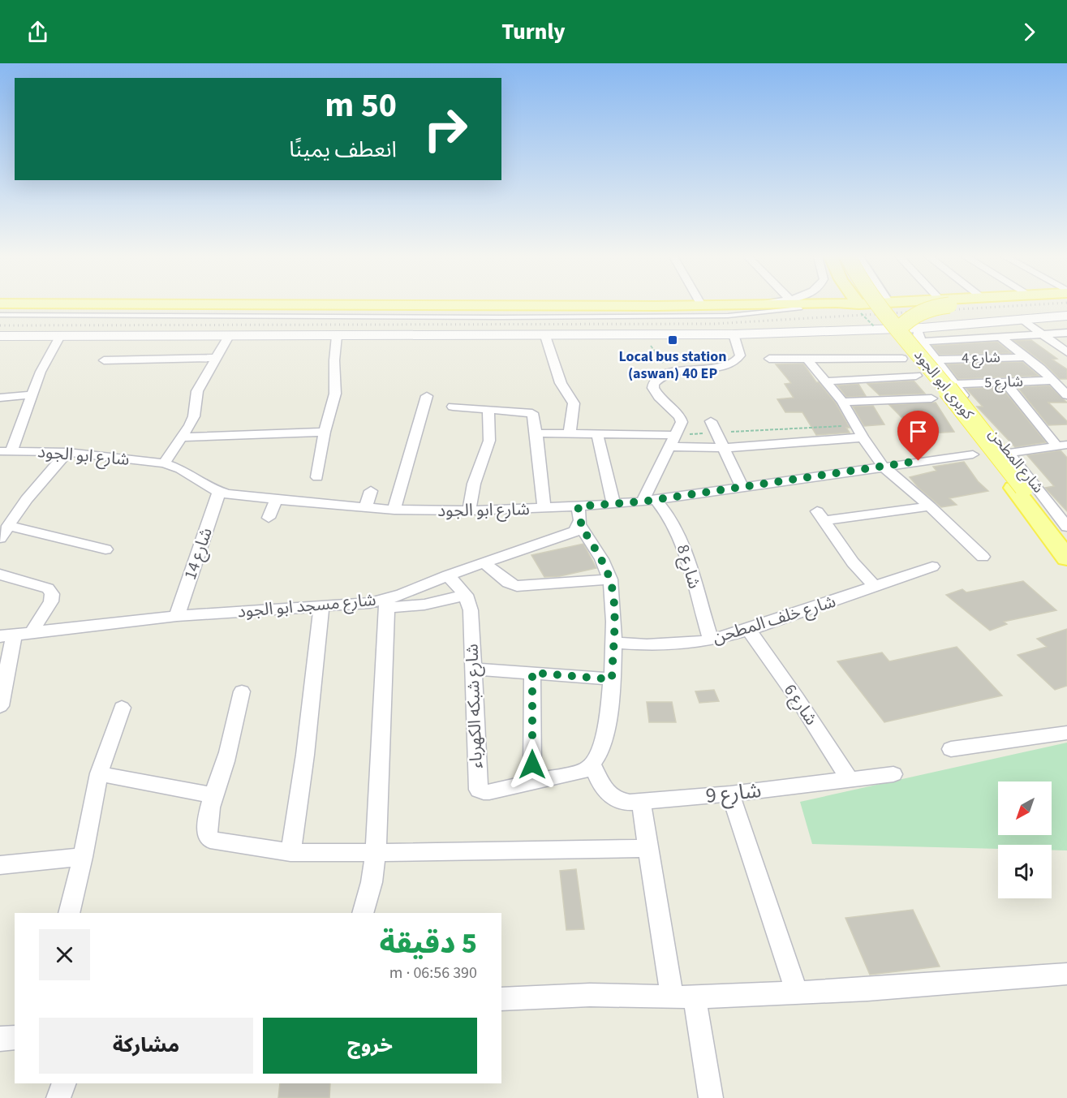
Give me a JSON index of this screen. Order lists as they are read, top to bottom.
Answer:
{
  "streets": {
    "main road": ["كوبرى ابو الجود"],
    "street": [
      "شارع 4",
      "شارع 5",
      "شارع ابو الجود",
      "شارع المطحن",
      "شارع 14",
      "شارع 8",
      "شارع مسجد ابو الجود",
      "شارع خلف المطحن",
      "شارع 6",
      "شارع شبكه الكهرباء",
      "شارع 9"
    ]
  },
  "crossings": [
    ["شارع 4", "شارع المطحن"],
    ["شارع 5", "شارع المطحن"],
    ["شارع ابو الجود", "شارع 14"],
    ["شارع ابو الجود", "شارع 8"],
    ["شارع 14", "شارع مسجد ابو الجود"],
    ["شارع 8", "شارع خلف المطحن"],
    ["شارع خلف المطحن", "شارع 6"],
    ["شارع 6", "شارع 9"]
  ],
  "places": {
    "transit": ["Local bus station (aswan) 40 EP"]
  },
  "north": "bottom left",
  "page": {
    "header": "Turnly",
    "turn": ["50 m", "انعطف يمينًا"],
    "heading": ["5 دقيقة", "390 m · 06:56"],
    "buttons": ["خروج", "مشاركة"]
  }
}
